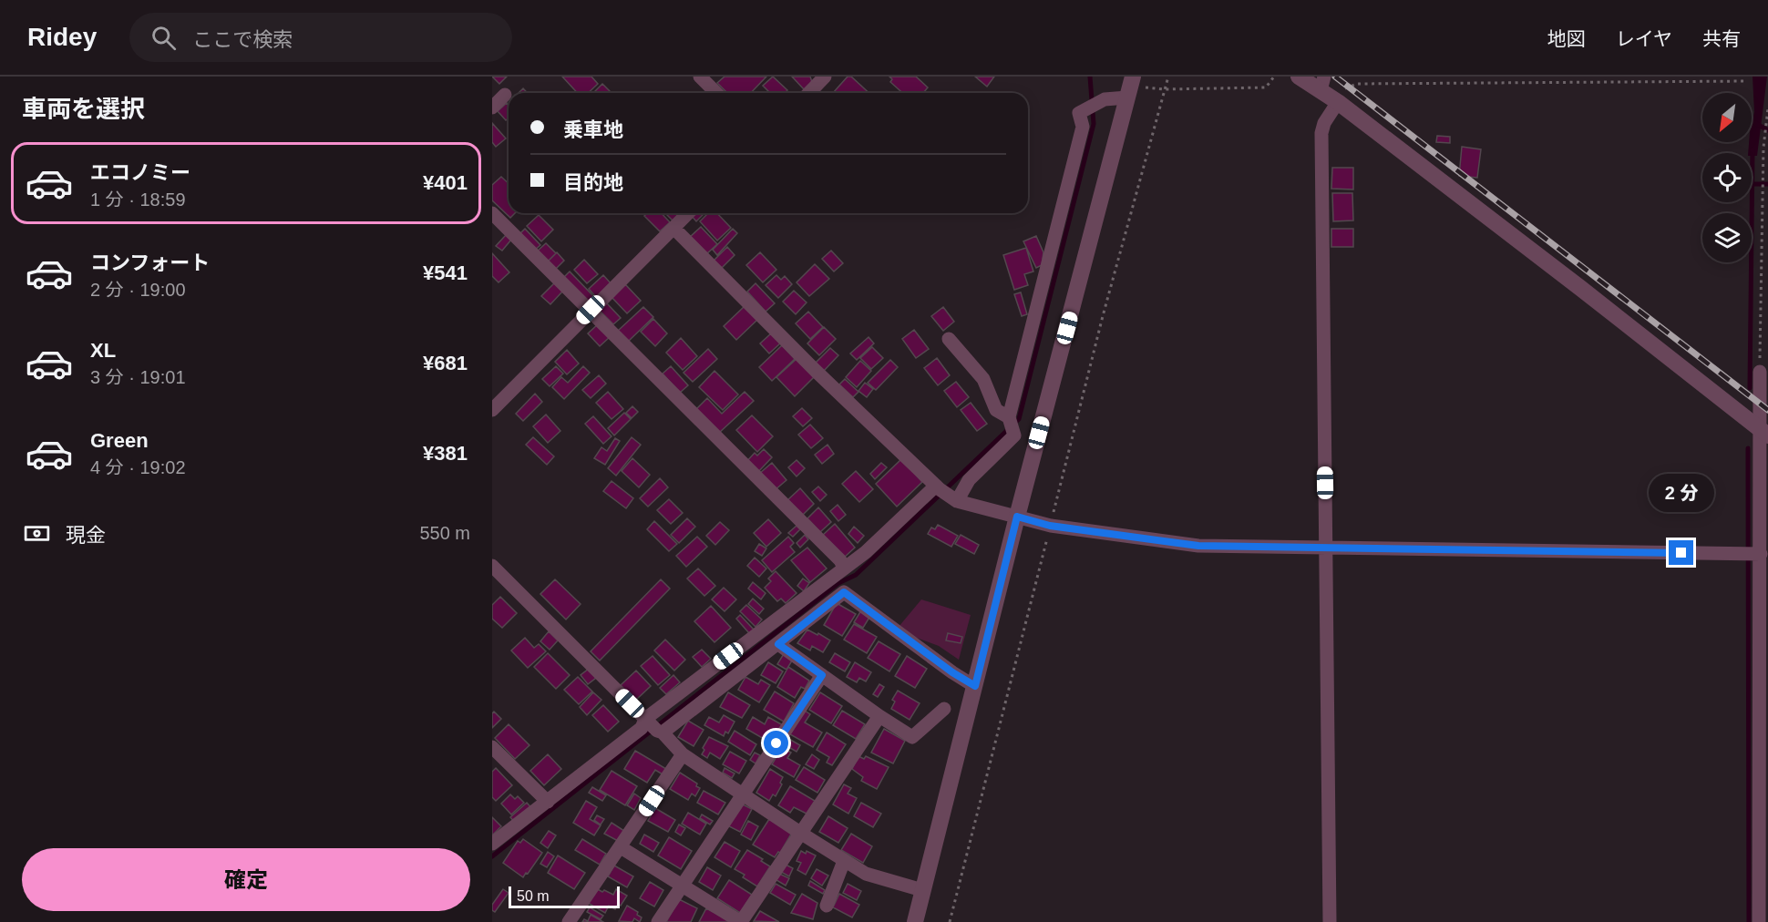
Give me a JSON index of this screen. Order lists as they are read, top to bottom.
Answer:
{
  "scale_bar": "50 m",
  "north": "bottom left",
  "page": {
    "header": "Ridey",
    "search": "ここで検索",
    "nav": ["地図", "レイヤ", "共有"],
    "heading": "車両を選択",
    "banner": ["乗車地", "目的地"],
    "list": [
      {
        "name": "エコノミー",
        "note": "1 分 · 18:59",
        "value": "¥401"
      },
      {
        "name": "コンフォート",
        "note": "2 分 · 19:00",
        "value": "¥541"
      },
      {
        "name": "XL",
        "note": "3 分 · 19:01",
        "value": "¥681"
      },
      {
        "name": "Green",
        "note": "4 分 · 19:02",
        "value": "¥381"
      }
    ],
    "bubble": "2 分",
    "pay": ["現金", "550 m"],
    "buttons": "確定",
    "scale": "50 m"
  }
}
